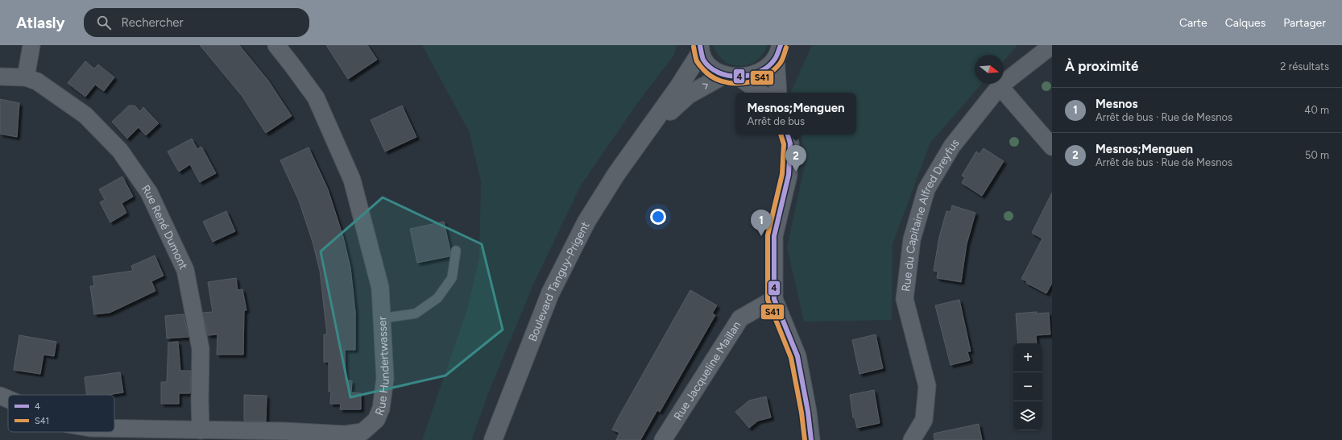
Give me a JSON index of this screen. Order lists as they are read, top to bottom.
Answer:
{
  "streets": {
    "street": [
      "Rue du Capitaine Alfred Dreyfus",
      "Rue René Dumont",
      "Boulevard Tanguy-Prigent",
      "Rue Hundertwasser",
      "Rue Jacqueline Maillan"
    ]
  },
  "crossings": [
    ["Rue René Dumont", "Rue Hundertwasser"]
  ],
  "lines": ["transit line 4", "transit line S41"],
  "legend": ["4", "S41"],
  "north": "right",
  "page": {
    "header": "Atlasly",
    "search": "Rechercher",
    "nav": ["Carte", "Calques", "Partager"],
    "heading": ["À proximité", "2 résultats"],
    "list": [
      {
        "mark": "1",
        "name": "Mesnos",
        "note": "Arrêt de bus · Rue de Mesnos",
        "value": "40 m"
      },
      {
        "mark": "2",
        "name": "Mesnos;Menguen",
        "note": "Arrêt de bus · Rue de Mesnos",
        "value": "50 m"
      }
    ],
    "popup": ["Mesnos;Menguen", "Arrêt de bus"],
    "pins": ["2", "1"],
    "map_buttons": ["+", "−"]
  }
}
